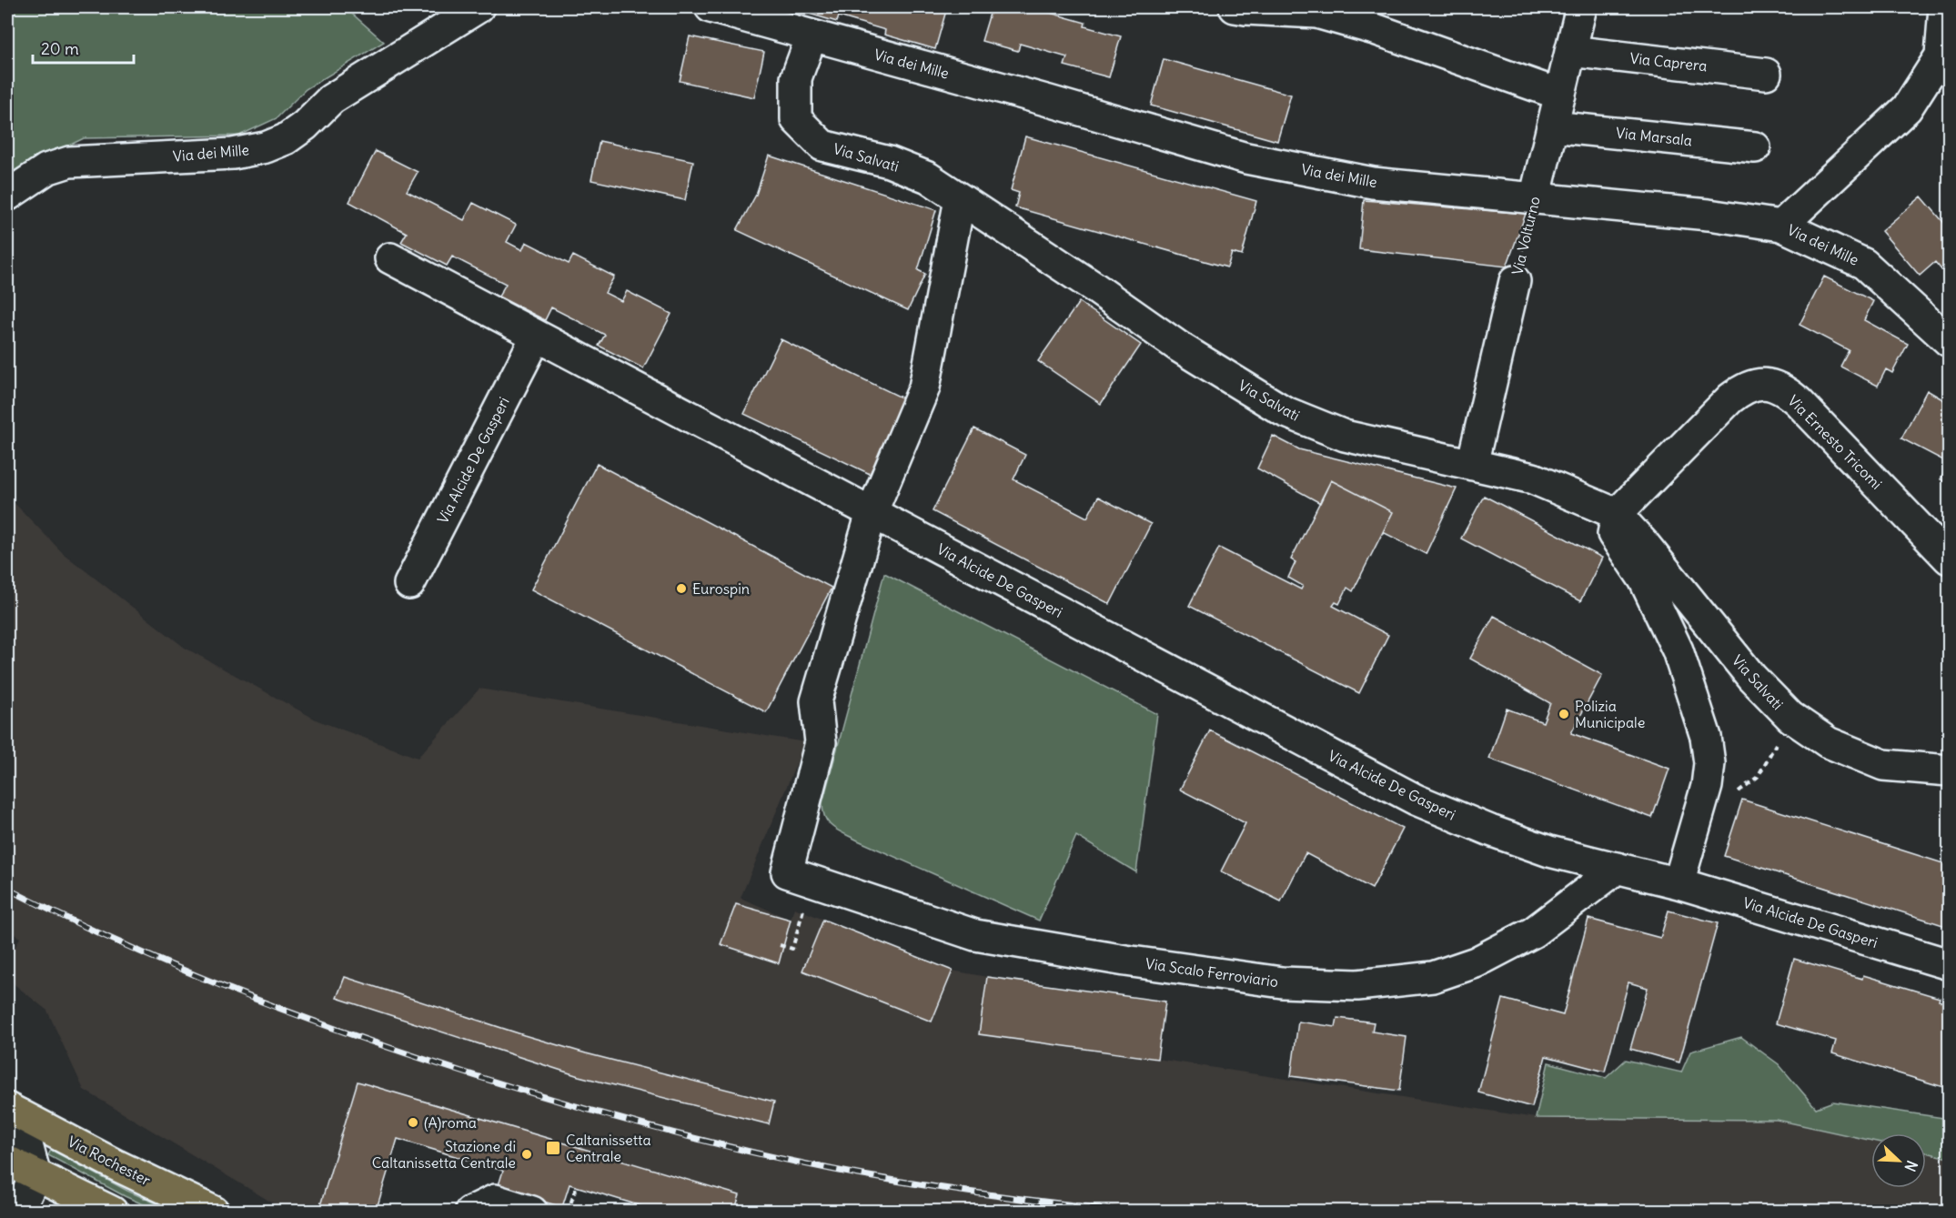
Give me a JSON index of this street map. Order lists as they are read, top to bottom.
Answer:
{
  "streets": {
    "main road": ["Via Rochester"],
    "street": [
      "Via Caprera",
      "Via dei Mille",
      "Via Marsala",
      "Via Salvati",
      "Via Volturno",
      "Via Ernesto Tricomi",
      "Via Alcide De Gasperi",
      "Via Scalo Ferroviario"
    ]
  },
  "crossings": [
    ["Via Caprera", "Via Volturno"],
    ["Via dei Mille", "Via Salvati"],
    ["Via dei Mille", "Via Volturno"],
    ["Via Marsala", "Via Volturno"],
    ["Via Salvati", "Via Volturno"],
    ["Via Salvati", "Via Ernesto Tricomi"],
    ["Via Alcide De Gasperi", "Via Scalo Ferroviario"]
  ],
  "places": {
    "other": [
      "Eurospin",
      "Polizia Municipale",
      "(A)roma",
      "Stazione di Caltanissetta Centrale"
    ],
    "transit": ["Caltanissetta Centrale"]
  },
  "scale_bar": "20 m",
  "north": "bottom right"
}
